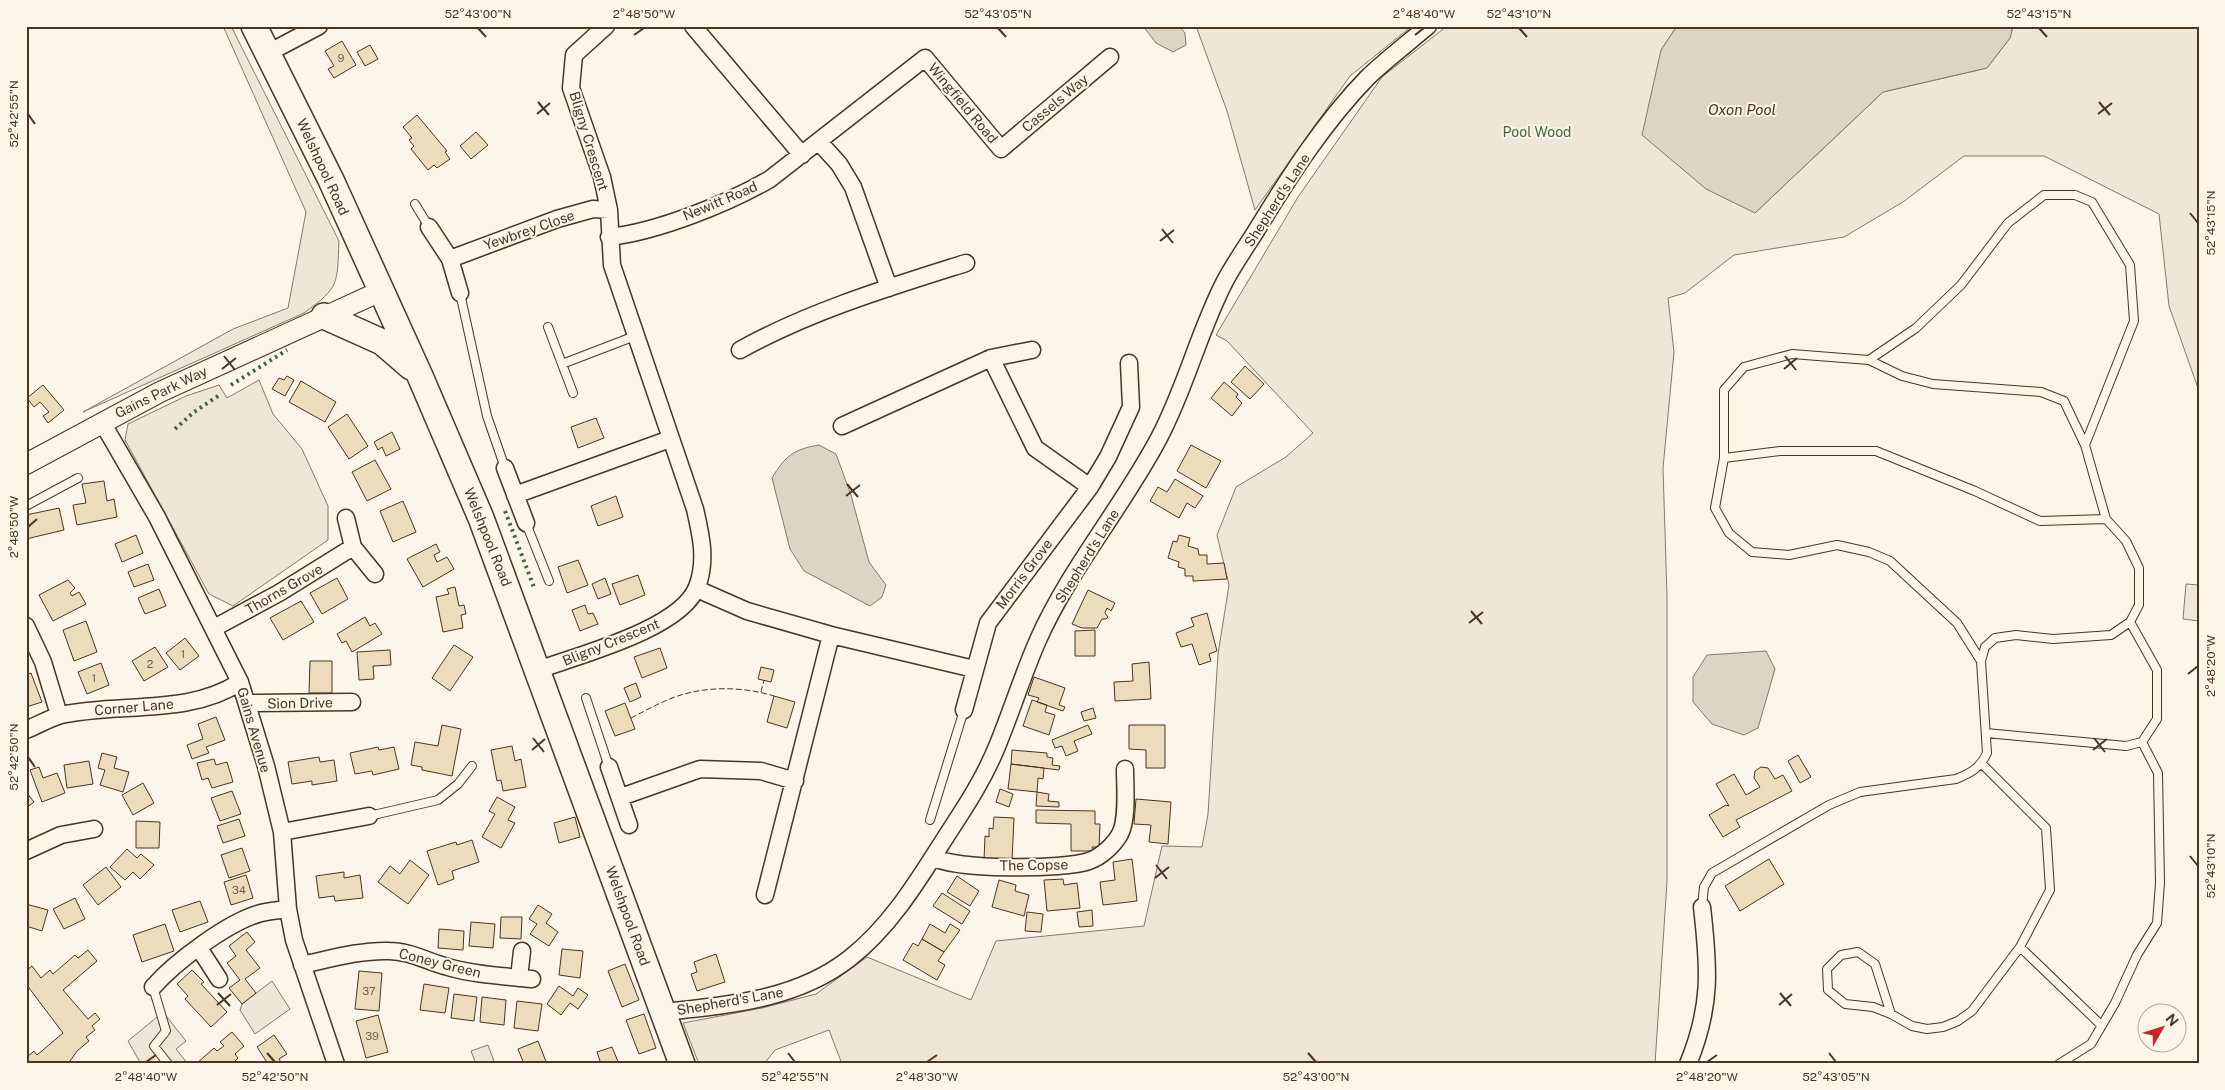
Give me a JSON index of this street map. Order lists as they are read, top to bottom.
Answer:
{
  "streets": {
    "main road": ["Welshpool Road"],
    "street": [
      "Wingfield Road",
      "Cassels Way",
      "Bligny Crescent",
      "Shepherd's Lane",
      "Newitt Road",
      "Yewbrey Close",
      "Gains Park Way",
      "Morris Grove",
      "Thorns Grove",
      "Sion Drive",
      "Corner Lane",
      "Gains Avenue",
      "The Copse",
      "Coney Green"
    ]
  },
  "crossings": [
    ["Wingfield Road", "Cassels Way"],
    ["Wingfield Road", "Newitt Road"],
    ["Bligny Crescent", "Welshpool Road"],
    ["Bligny Crescent", "Newitt Road"],
    ["Bligny Crescent", "Yewbrey Close"],
    ["Welshpool Road", "Shepherd's Lane"],
    ["Welshpool Road", "Gains Park Way"],
    ["Shepherd's Lane", "The Copse"],
    ["Gains Park Way", "Gains Avenue"],
    ["Thorns Grove", "Gains Avenue"],
    ["Sion Drive", "Gains Avenue"],
    ["Corner Lane", "Gains Avenue"],
    ["Gains Avenue", "Coney Green"]
  ],
  "water": ["Oxon Pool"],
  "parks": ["Pool Wood"],
  "house_numbers": [
    "9",
    "1",
    "2",
    "1",
    "34",
    "37",
    "39"
  ],
  "north": "top right",
  "coordinates": [
    "52°43'00\"N",
    "2°48'50\"W",
    "52°43'05\"N",
    "2°48'40\"W",
    "52°43'10\"N",
    "52°43'15\"N",
    "52°42'55\"N",
    "2°48'20\"W",
    "52°42'50\"N",
    "2°48'30\"W"
  ]
}
